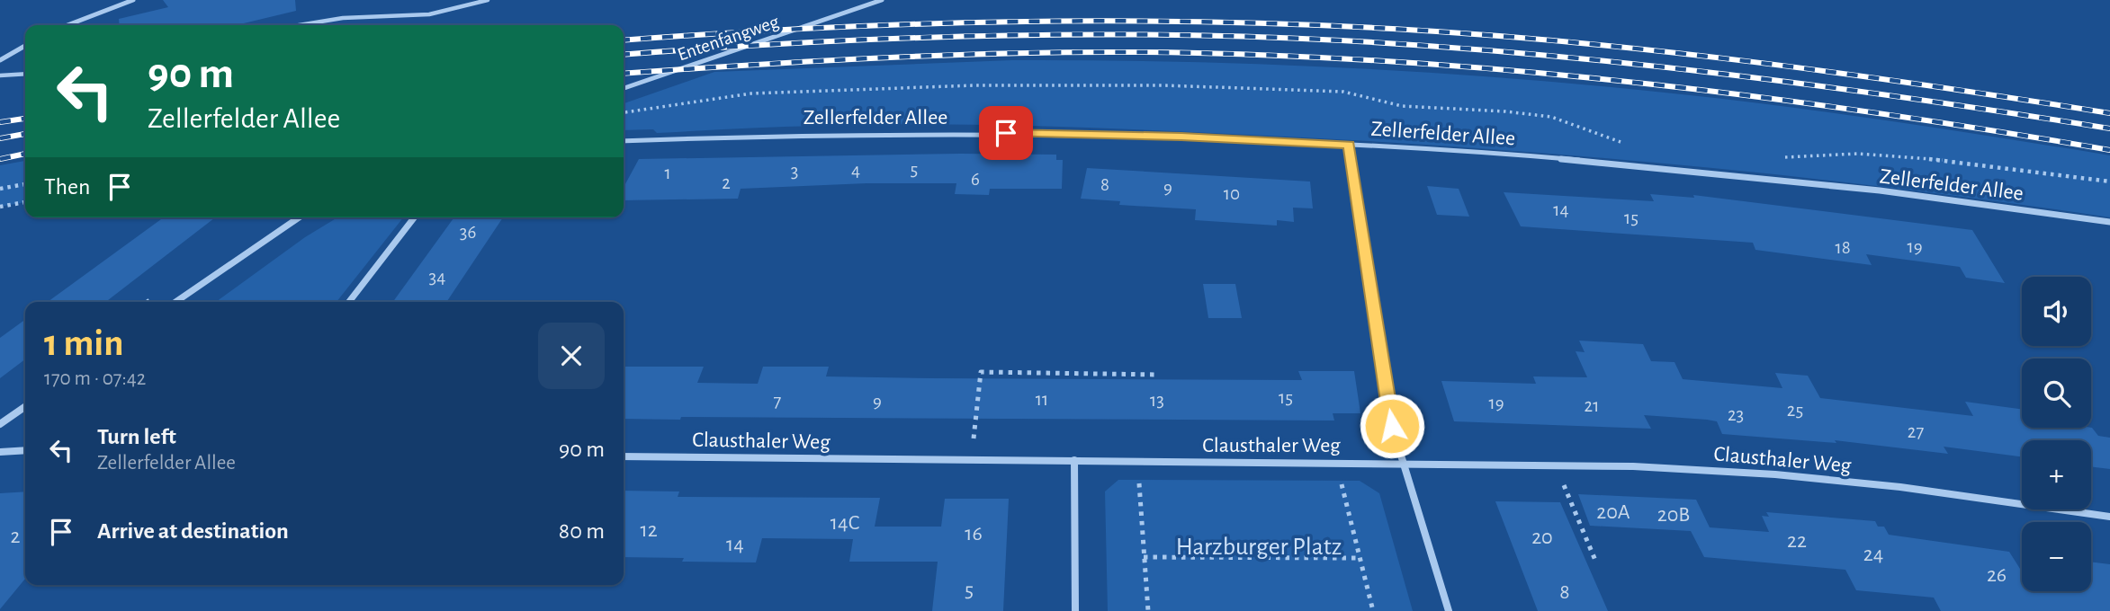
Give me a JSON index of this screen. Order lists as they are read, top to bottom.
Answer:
{
  "streets": {
    "street": ["Entenfangweg", "Zellerfelder Allee", "Clausthaler Weg"]
  },
  "parks": ["Harzburger Platz"],
  "house_numbers": [
    "5",
    "4",
    "3",
    "1",
    "6",
    "2",
    "8",
    "9",
    "10",
    "14",
    "15",
    "36",
    "19",
    "18",
    "34",
    "15",
    "11",
    "13",
    "7",
    "9",
    "19",
    "21",
    "25",
    "23",
    "27",
    "20A",
    "20B",
    "14C",
    "12",
    "16",
    "2",
    "20",
    "22",
    "14",
    "24",
    "26",
    "5",
    "8"
  ],
  "page": {
    "turn": ["90 m", "Zellerfelder Allee"],
    "then": "Then",
    "map_buttons": ["+", "−"],
    "heading": ["1 min", "170 m · 07:42"],
    "list": [
      {
        "name": "Turn left",
        "note": "Zellerfelder Allee",
        "value": "90 m"
      },
      {
        "name": "Arrive at destination",
        "value": "80 m"
      }
    ]
  }
}
